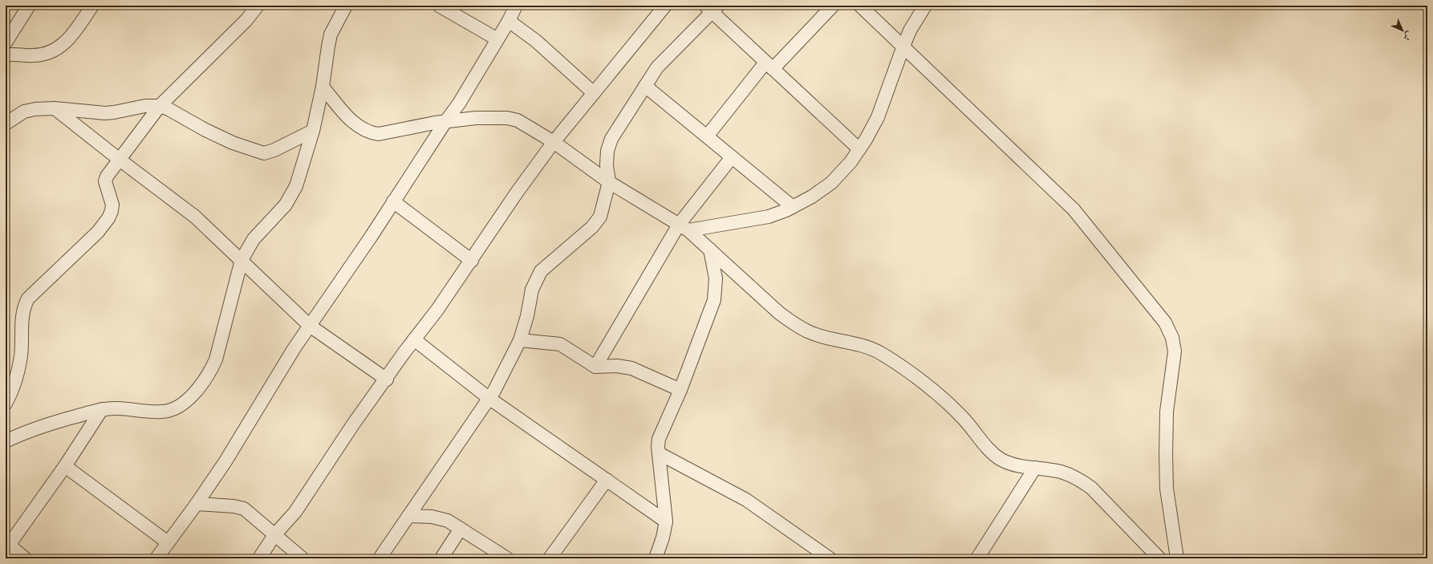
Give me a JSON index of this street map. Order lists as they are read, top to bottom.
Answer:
{
  "north": "bottom right"
}
